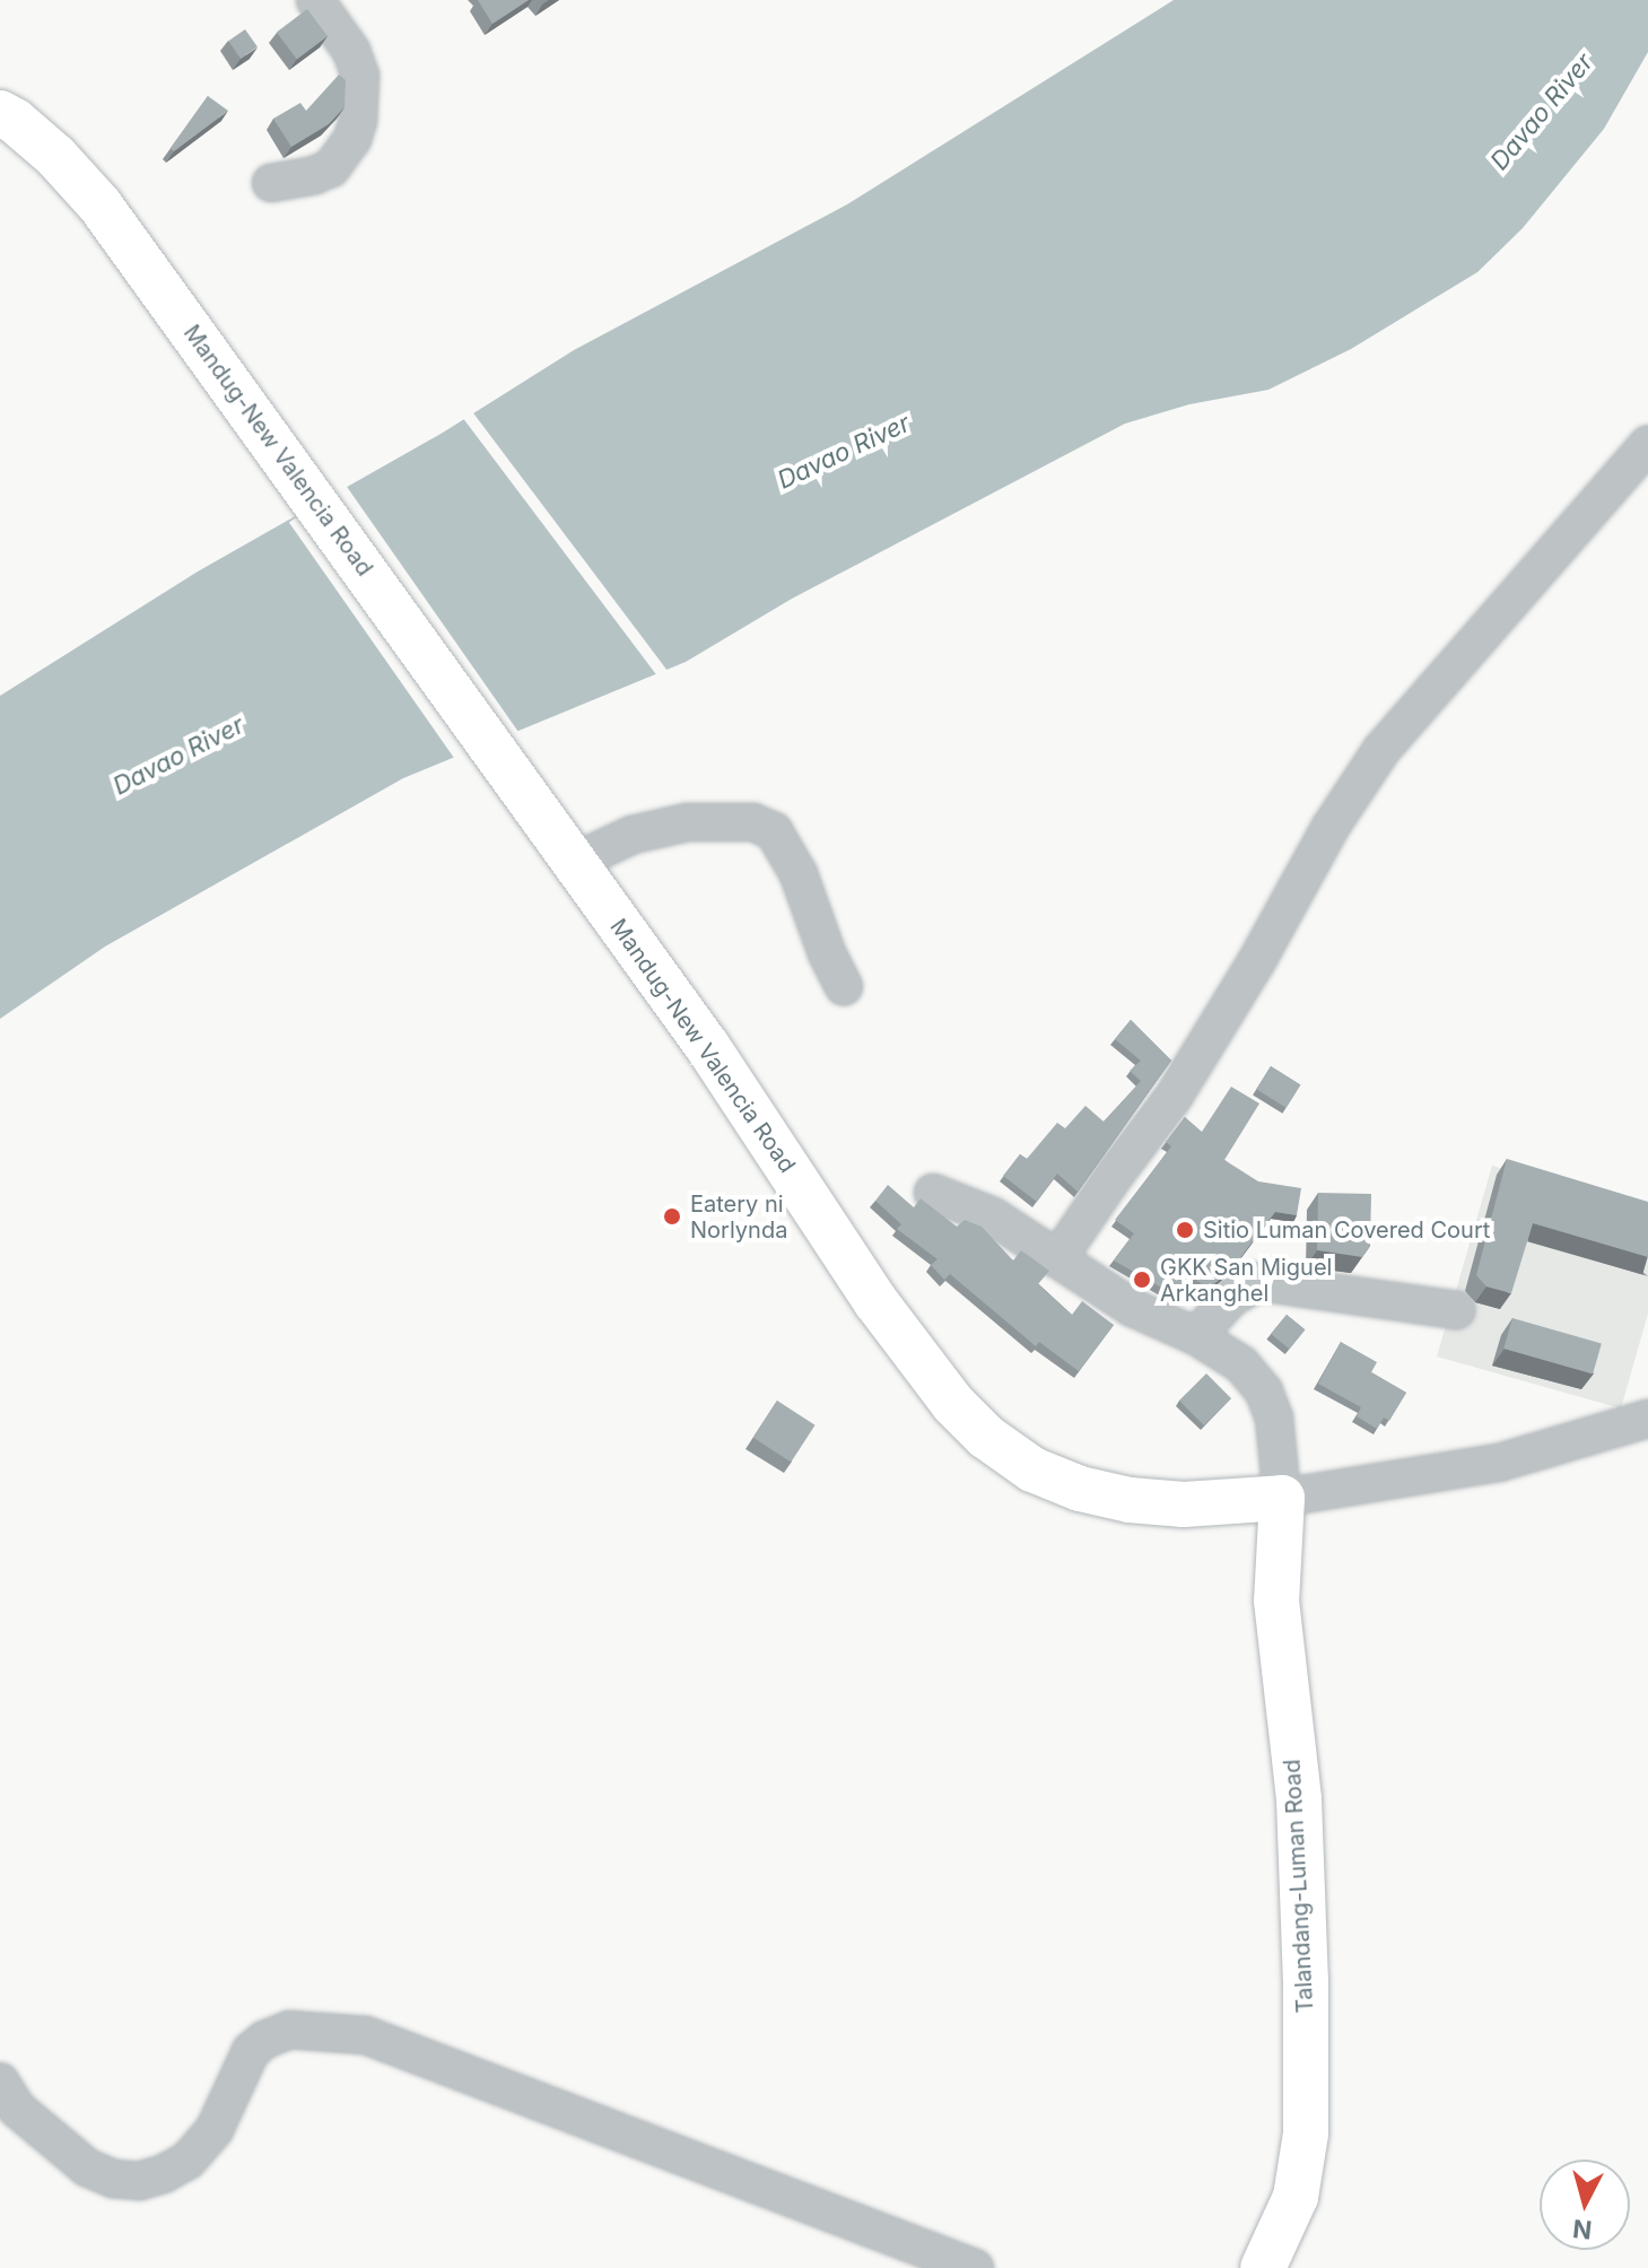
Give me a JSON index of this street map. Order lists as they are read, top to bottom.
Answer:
{
  "streets": {
    "main road": ["Mandug-New Valencia Road", "Talandang-Luman Road"]
  },
  "crossings": [
    ["Mandug-New Valencia Road", "Talandang-Luman Road"]
  ],
  "water": ["Davao River"],
  "places": ["Eatery ni Norlynda", "Sitio Luman Covered Court", "GKK San Miguel Arkanghel"],
  "north": "bottom"
}
